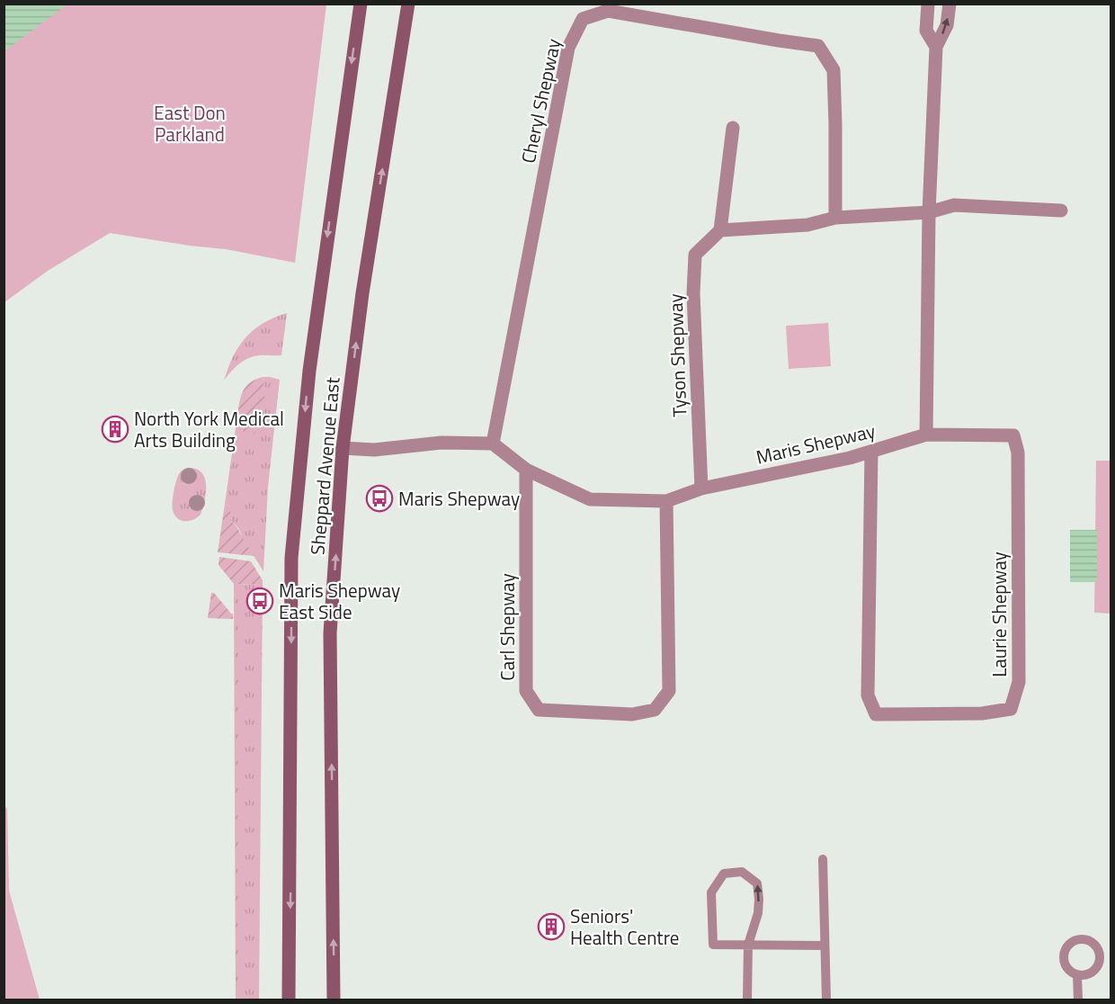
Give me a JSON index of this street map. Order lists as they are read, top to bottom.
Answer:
{
  "streets": {
    "main road": ["Sheppard Avenue East"],
    "street": [
      "Cheryl Shepway",
      "Tyson Shepway",
      "Maris Shepway",
      "Laurie Shepway",
      "Carl Shepway"
    ]
  },
  "crossings": [
    ["Cheryl Shepway", "Maris Shepway"],
    ["Tyson Shepway", "Maris Shepway"],
    ["Maris Shepway", "Laurie Shepway"],
    ["Maris Shepway", "Carl Shepway"]
  ],
  "parks": ["East Don Parkland"],
  "places": {
    "building": ["North York Medical Arts Building", "Seniors' Health Centre"],
    "bus stop": ["Maris Shepway", "Maris Shepway East Side"]
  }
}
